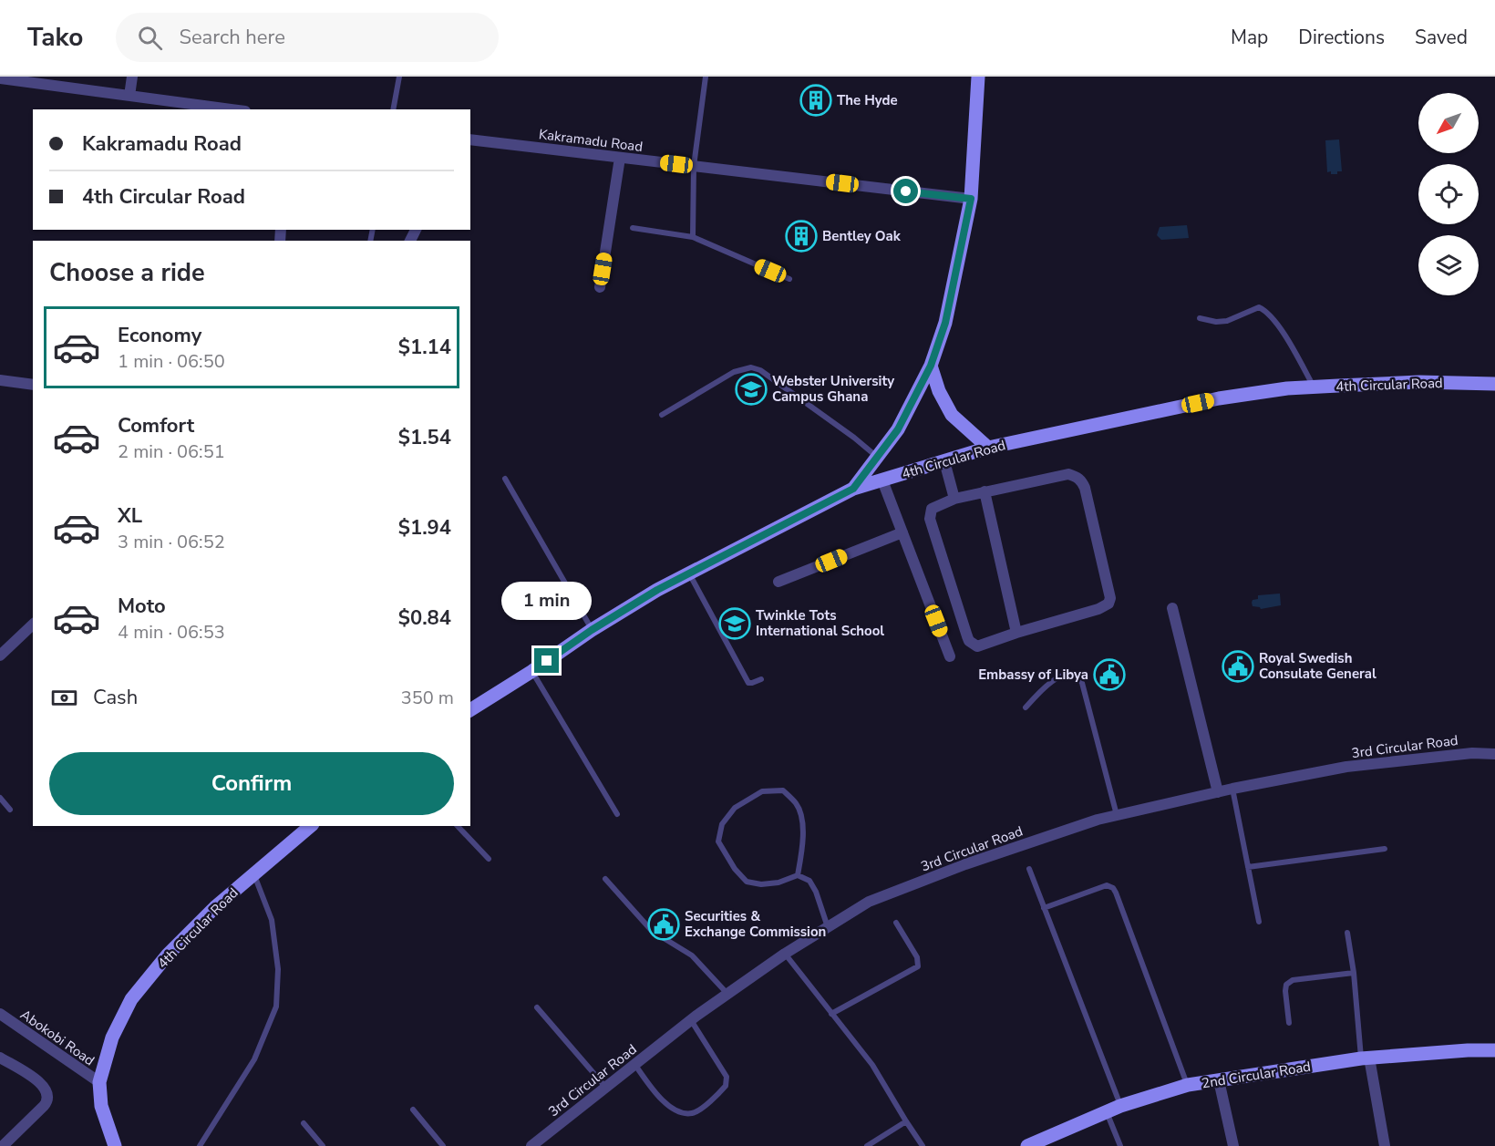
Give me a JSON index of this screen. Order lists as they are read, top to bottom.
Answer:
{
  "streets": {
    "street": [
      "Kakramadu Road",
      "4th Circular Road",
      "3rd Circular Road",
      "Abokobi Road",
      "2nd Circular Road"
    ]
  },
  "crossings": [
    ["4th Circular Road", "Abokobi Road"]
  ],
  "places": {
    "building": ["The Hyde", "Bentley Oak"],
    "school or university": ["Webster University Campus Ghana", "Twinkle Tots International School"],
    "public building": ["Royal Swedish Consulate General", "Embassy of Libya", "Securities & Exchange Commission"]
  },
  "north": "bottom left",
  "page": {
    "header": "Tako",
    "search": "Search here",
    "nav": ["Map", "Directions", "Saved"],
    "banner": ["Kakramadu Road", "4th Circular Road"],
    "heading": "Choose a ride",
    "list": [
      {
        "name": "Economy",
        "note": "1 min · 06:50",
        "value": "$1.14"
      },
      {
        "name": "Comfort",
        "note": "2 min · 06:51",
        "value": "$1.54"
      },
      {
        "name": "XL",
        "note": "3 min · 06:52",
        "value": "$1.94"
      },
      {
        "name": "Moto",
        "note": "4 min · 06:53",
        "value": "$0.84"
      }
    ],
    "bubble": "1 min",
    "pay": ["Cash", "350 m"],
    "buttons": "Confirm"
  }
}
